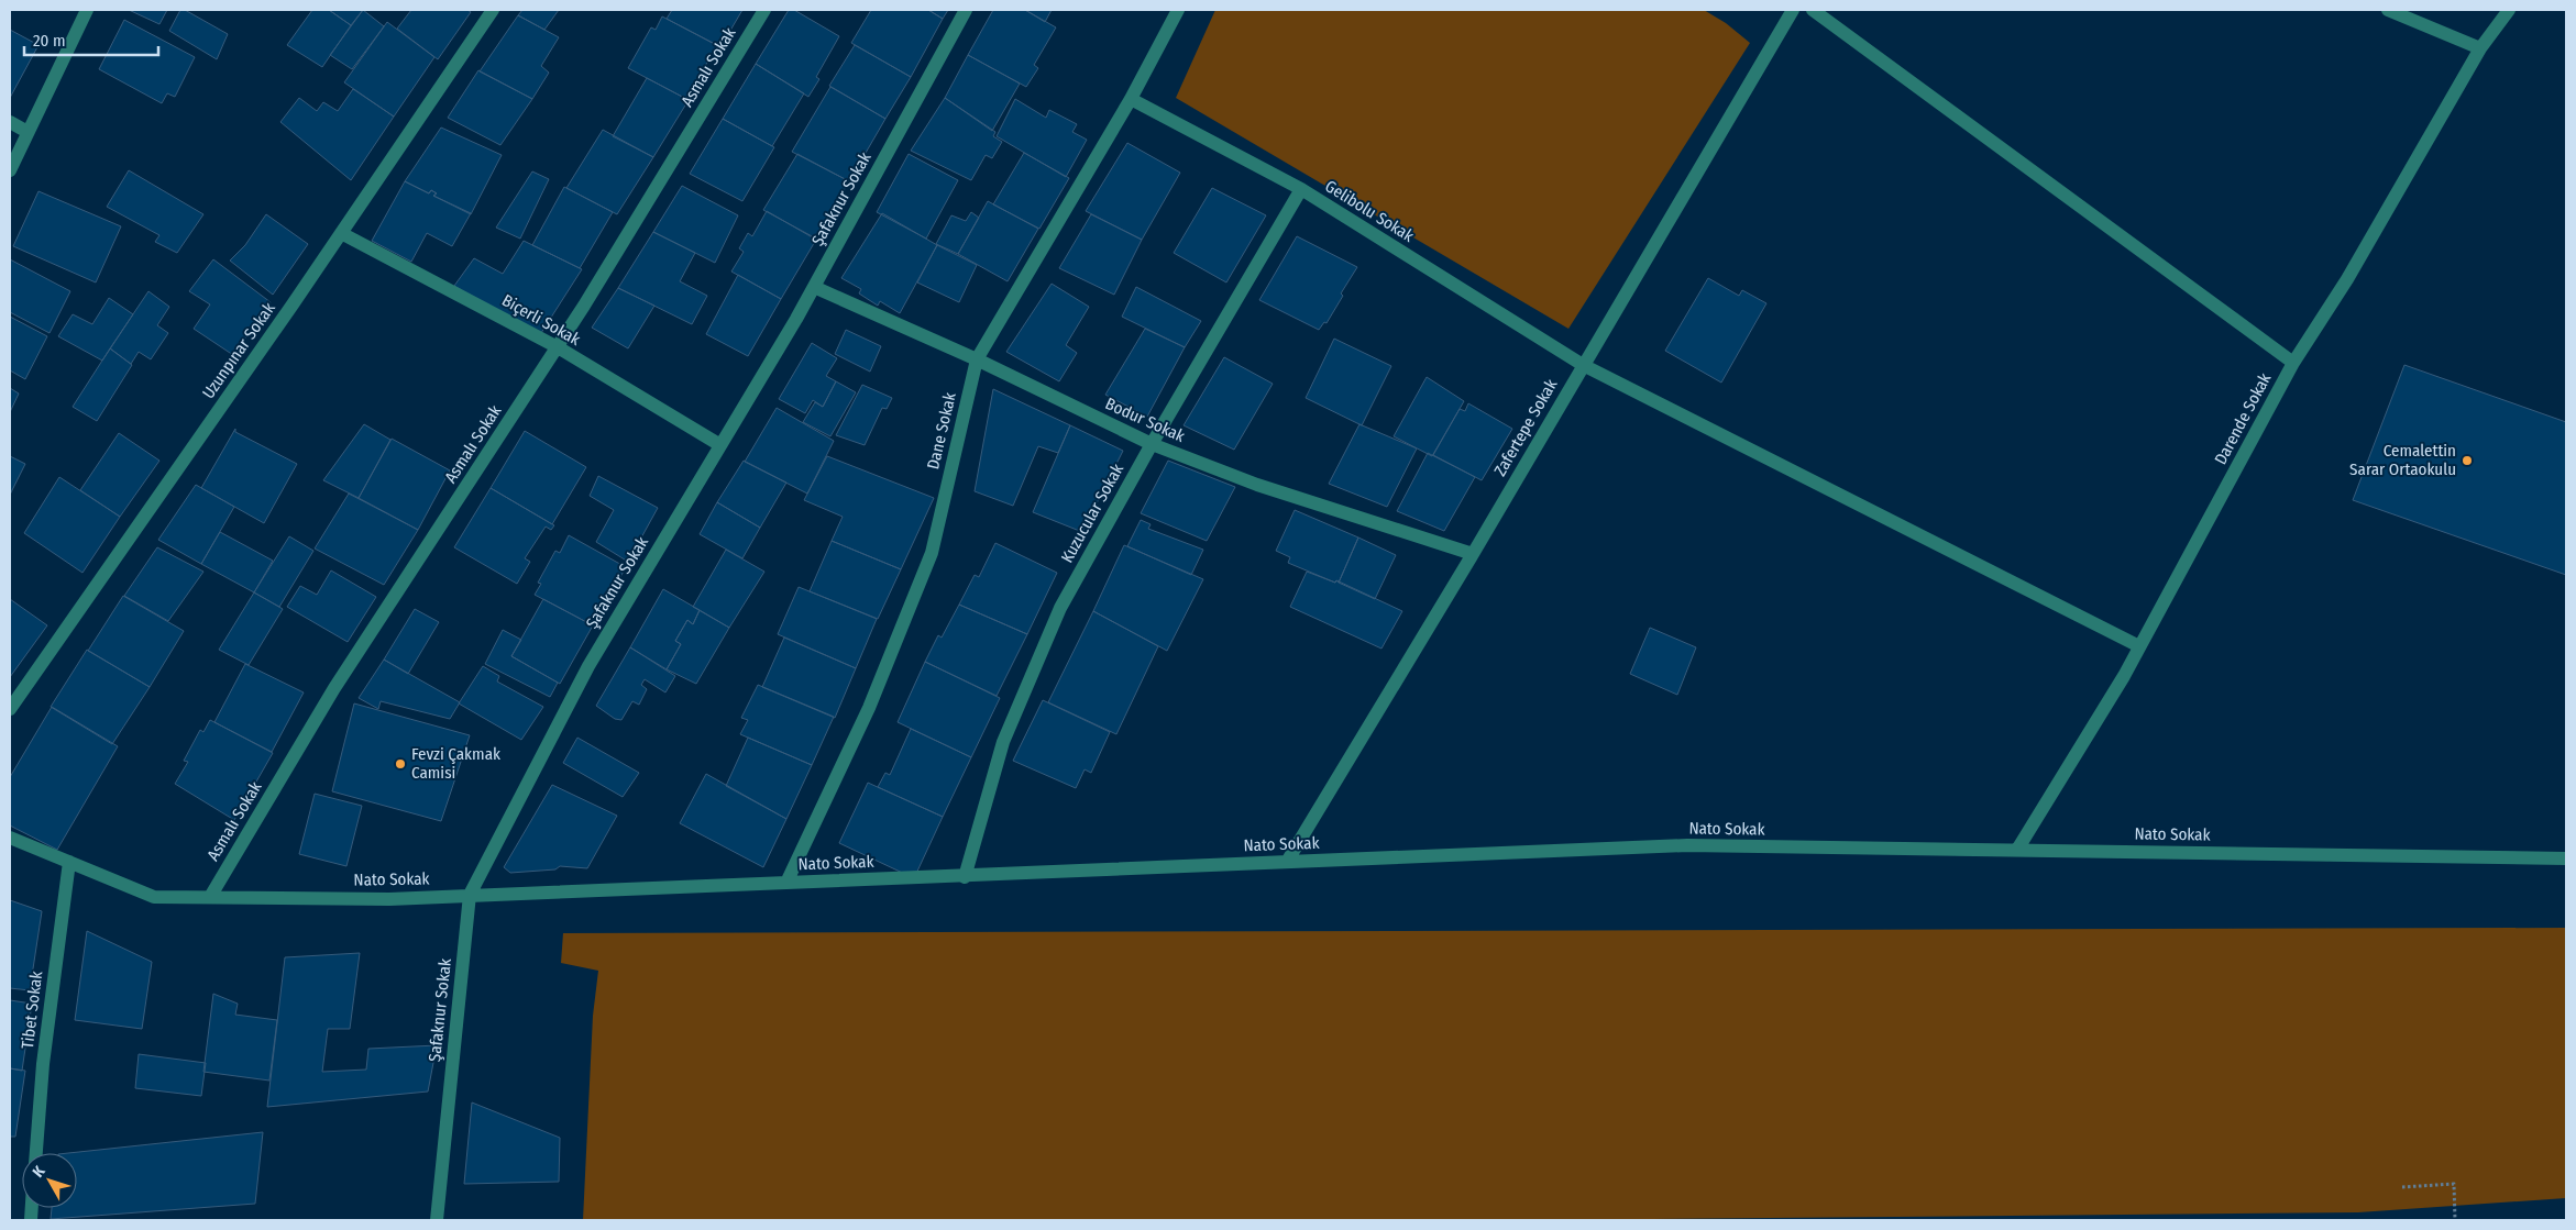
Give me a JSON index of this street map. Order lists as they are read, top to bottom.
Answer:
{
  "streets": {
    "street": [
      "Asmalı Sokak",
      "Şafaknur Sokak",
      "Gelibolu Sokak",
      "Biçerli Sokak",
      "Uzunpınar Sokak",
      "Darende Sokak",
      "Bodur Sokak",
      "Zafertepe Sokak",
      "Dane Sokak",
      "Kuzucular Sokak",
      "Nato Sokak",
      "Tibet Sokak"
    ]
  },
  "crossings": [
    ["Asmalı Sokak", "Biçerli Sokak"],
    ["Asmalı Sokak", "Nato Sokak"],
    ["Şafaknur Sokak", "Biçerli Sokak"],
    ["Şafaknur Sokak", "Bodur Sokak"],
    ["Şafaknur Sokak", "Nato Sokak"],
    ["Gelibolu Sokak", "Darende Sokak"],
    ["Gelibolu Sokak", "Zafertepe Sokak"],
    ["Gelibolu Sokak", "Dane Sokak"],
    ["Gelibolu Sokak", "Kuzucular Sokak"],
    ["Biçerli Sokak", "Uzunpınar Sokak"],
    ["Darende Sokak", "Nato Sokak"],
    ["Bodur Sokak", "Zafertepe Sokak"],
    ["Bodur Sokak", "Dane Sokak"],
    ["Bodur Sokak", "Kuzucular Sokak"],
    ["Zafertepe Sokak", "Nato Sokak"],
    ["Dane Sokak", "Nato Sokak"],
    ["Kuzucular Sokak", "Nato Sokak"],
    ["Nato Sokak", "Tibet Sokak"]
  ],
  "places": ["Cemalettin Sarar Ortaokulu", "Fevzi Çakmak Camisi"],
  "scale_bar": "20 m",
  "north": "top left"
}
